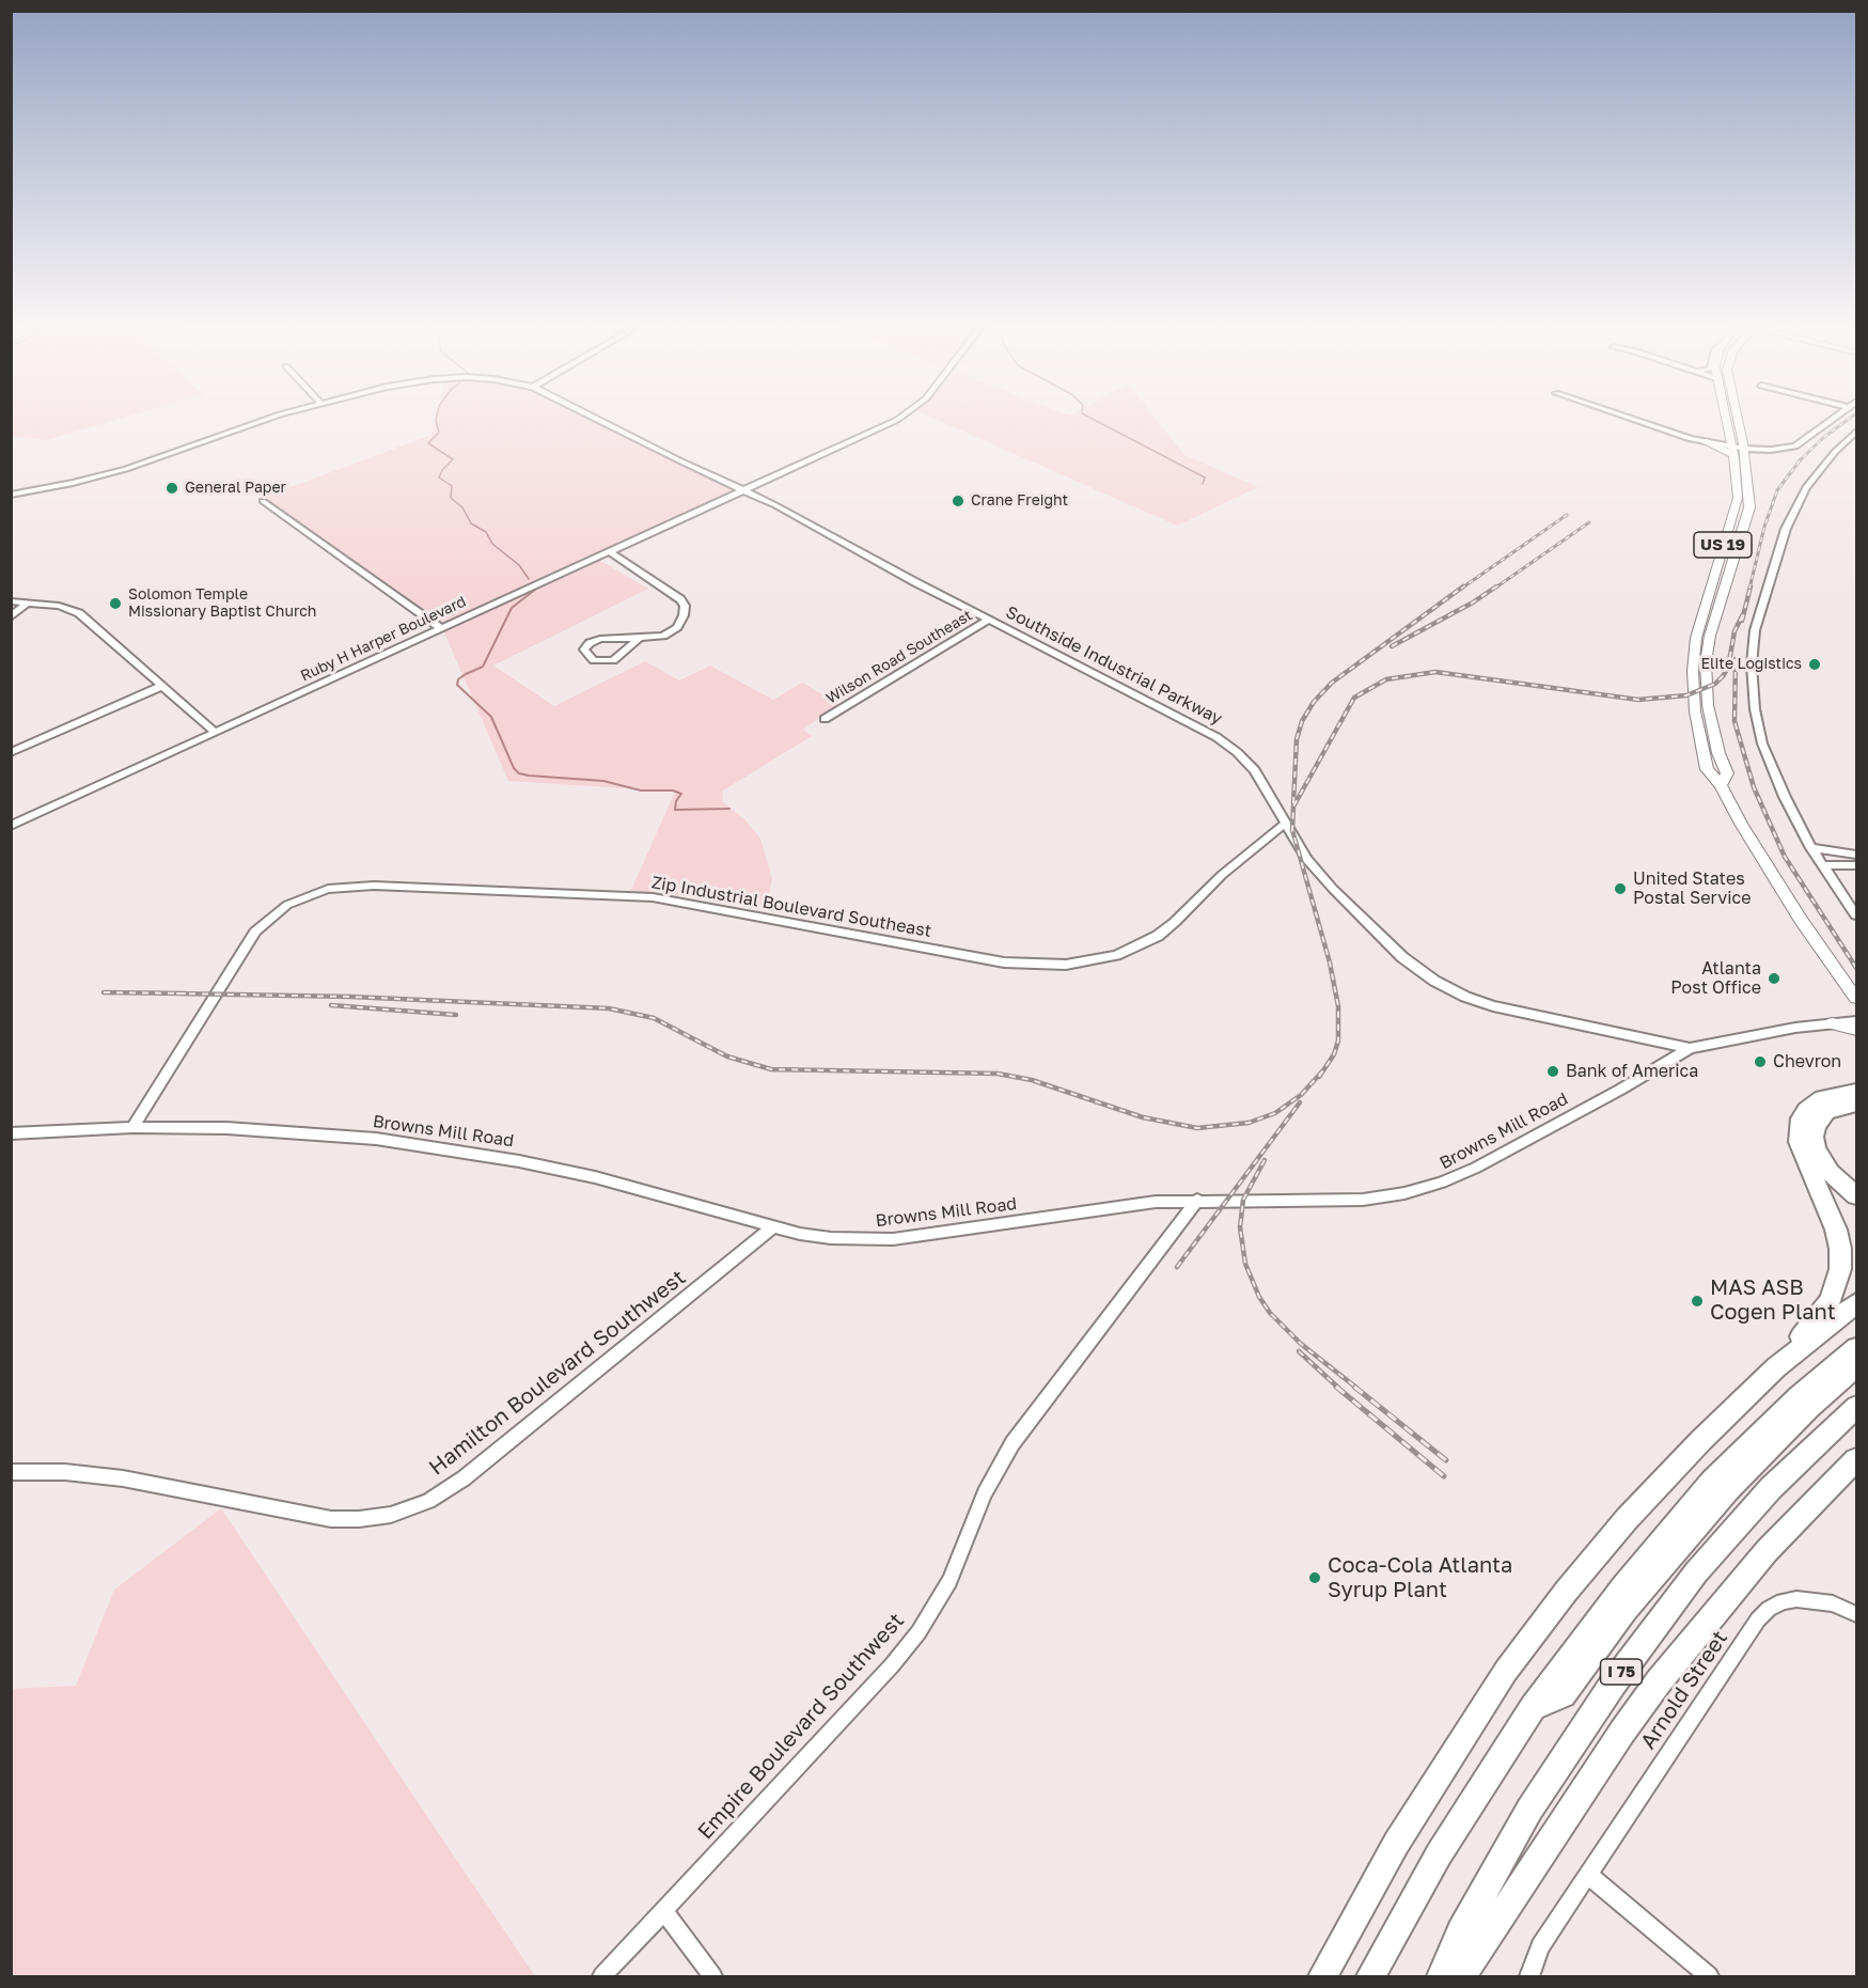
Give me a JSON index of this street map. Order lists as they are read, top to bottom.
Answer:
{
  "streets": {
    "highway": ["I 75"],
    "main road": ["US 19"],
    "street": [
      "Ruby H Harper Boulevard",
      "Wilson Road Southeast",
      "Southside Industrial Parkway",
      "Zip Industrial Boulevard Southeast",
      "Browns Mill Road",
      "Hamilton Boulevard Southwest",
      "Arnold Street",
      "Empire Boulevard Southwest"
    ]
  },
  "crossings": [
    ["Ruby H Harper Boulevard", "Southside Industrial Parkway"],
    ["Wilson Road Southeast", "Southside Industrial Parkway"],
    ["Southside Industrial Parkway", "Zip Industrial Boulevard Southeast"],
    ["Southside Industrial Parkway", "Browns Mill Road"],
    ["Zip Industrial Boulevard Southeast", "Browns Mill Road"],
    ["Browns Mill Road", "Hamilton Boulevard Southwest"],
    ["Browns Mill Road", "Empire Boulevard Southwest"]
  ],
  "places": [
    "General Paper",
    "Crane Freight",
    "Solomon Temple Missionary Baptist Church",
    "Elite Logistics",
    "United States Postal Service",
    "Atlanta Post Office",
    "Chevron",
    "Bank of America",
    "MAS ASB Cogen Plant",
    "Coca-Cola Atlanta Syrup Plant"
  ]
}
